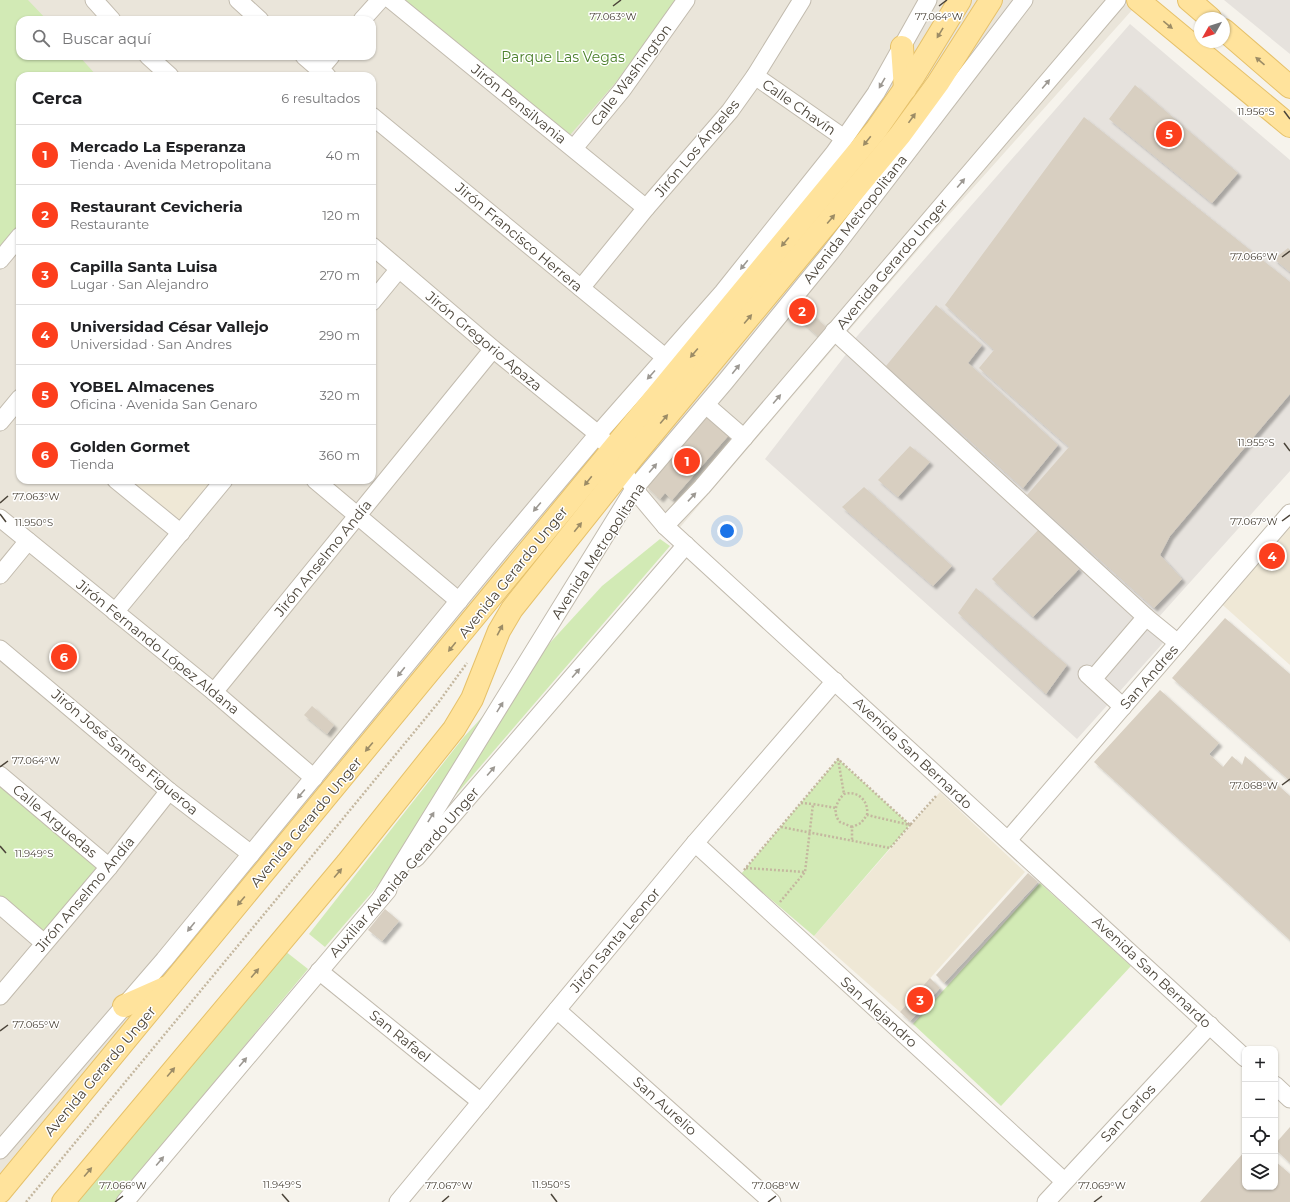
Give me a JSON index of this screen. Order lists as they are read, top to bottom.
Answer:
{
  "streets": {
    "main road": ["Avenida Metropolitana", "Avenida Gerardo Unger"],
    "street": [
      "Calle Washington",
      "Jirón Pensilvania",
      "Calle Chavín",
      "Jirón Los Ángeles",
      "Jirón Francisco Herrera",
      "Jirón Gregorio Apaza",
      "Jirón Anselmo Andía",
      "Jirón Fernando López Aldana",
      "San Andres",
      "Jirón José Santos Figueroa",
      "Avenida San Bernardo",
      "Calle Arguedas",
      "Auxiliar Avenida Gerardo Unger",
      "Jirón Santa Leonor",
      "San Alejandro",
      "San Rafael",
      "San Aurelio",
      "San Carlos"
    ]
  },
  "crossings": [
    ["Calle Washington", "Jirón Pensilvania"],
    ["Jirón Pensilvania", "Jirón Los Ángeles"],
    ["Calle Chavín", "Jirón Los Ángeles"],
    ["Jirón Los Ángeles", "Jirón Francisco Herrera"],
    ["Avenida Metropolitana", "Avenida Gerardo Unger"],
    ["Avenida Metropolitana", "Avenida San Bernardo"],
    ["Avenida Metropolitana", "Auxiliar Avenida Gerardo Unger"],
    ["Avenida Gerardo Unger", "Jirón Gregorio Apaza"],
    ["Avenida Gerardo Unger", "Jirón Fernando López Aldana"],
    ["Avenida Gerardo Unger", "Jirón José Santos Figueroa"],
    ["Avenida Gerardo Unger", "Avenida San Bernardo"],
    ["Jirón Gregorio Apaza", "Jirón Anselmo Andía"],
    ["Jirón Gregorio Apaza", "Avenida San Bernardo"],
    ["Jirón Anselmo Andía", "Jirón Fernando López Aldana"],
    ["Jirón Anselmo Andía", "Jirón José Santos Figueroa"],
    ["Jirón Anselmo Andía", "Calle Arguedas"],
    ["San Andres", "Avenida San Bernardo"],
    ["Avenida San Bernardo", "Auxiliar Avenida Gerardo Unger"],
    ["Avenida San Bernardo", "Jirón Santa Leonor"],
    ["Avenida San Bernardo", "San Carlos"],
    ["Auxiliar Avenida Gerardo Unger", "San Rafael"],
    ["Jirón Santa Leonor", "San Alejandro"],
    ["Jirón Santa Leonor", "San Rafael"],
    ["Jirón Santa Leonor", "San Aurelio"],
    ["San Alejandro", "San Carlos"]
  ],
  "one_way": ["Auxiliar Avenida Gerardo Unger"],
  "parks": ["Parque Las Vegas"],
  "north": "bottom left",
  "page": {
    "search": "Buscar aquí",
    "heading": ["Cerca", "6 resultados"],
    "pins": [
      "5",
      "2",
      "1",
      "4",
      "6",
      "3"
    ],
    "list": [
      {
        "mark": "1",
        "name": "Mercado La Esperanza",
        "note": "Tienda · Avenida Metropolitana",
        "value": "40 m"
      },
      {
        "mark": "2",
        "name": "Restaurant Cevicheria",
        "note": "Restaurante",
        "value": "120 m"
      },
      {
        "mark": "3",
        "name": "Capilla Santa Luisa",
        "note": "Lugar · San Alejandro",
        "value": "270 m"
      },
      {
        "mark": "4",
        "name": "Universidad César Vallejo",
        "note": "Universidad · San Andres",
        "value": "290 m"
      },
      {
        "mark": "5",
        "name": "YOBEL Almacenes",
        "note": "Oficina · Avenida San Genaro",
        "value": "320 m"
      },
      {
        "mark": "6",
        "name": "Golden Gormet",
        "note": "Tienda",
        "value": "360 m"
      }
    ],
    "map_buttons": ["+", "−"]
  },
  "coordinates": [
    "77.063°W",
    "77.064°W",
    "11.956°S",
    "77.066°W",
    "11.955°S",
    "77.067°W",
    "11.950°S",
    "77.068°W",
    "11.949°S",
    "77.065°W",
    "77.069°W"
  ]
}
